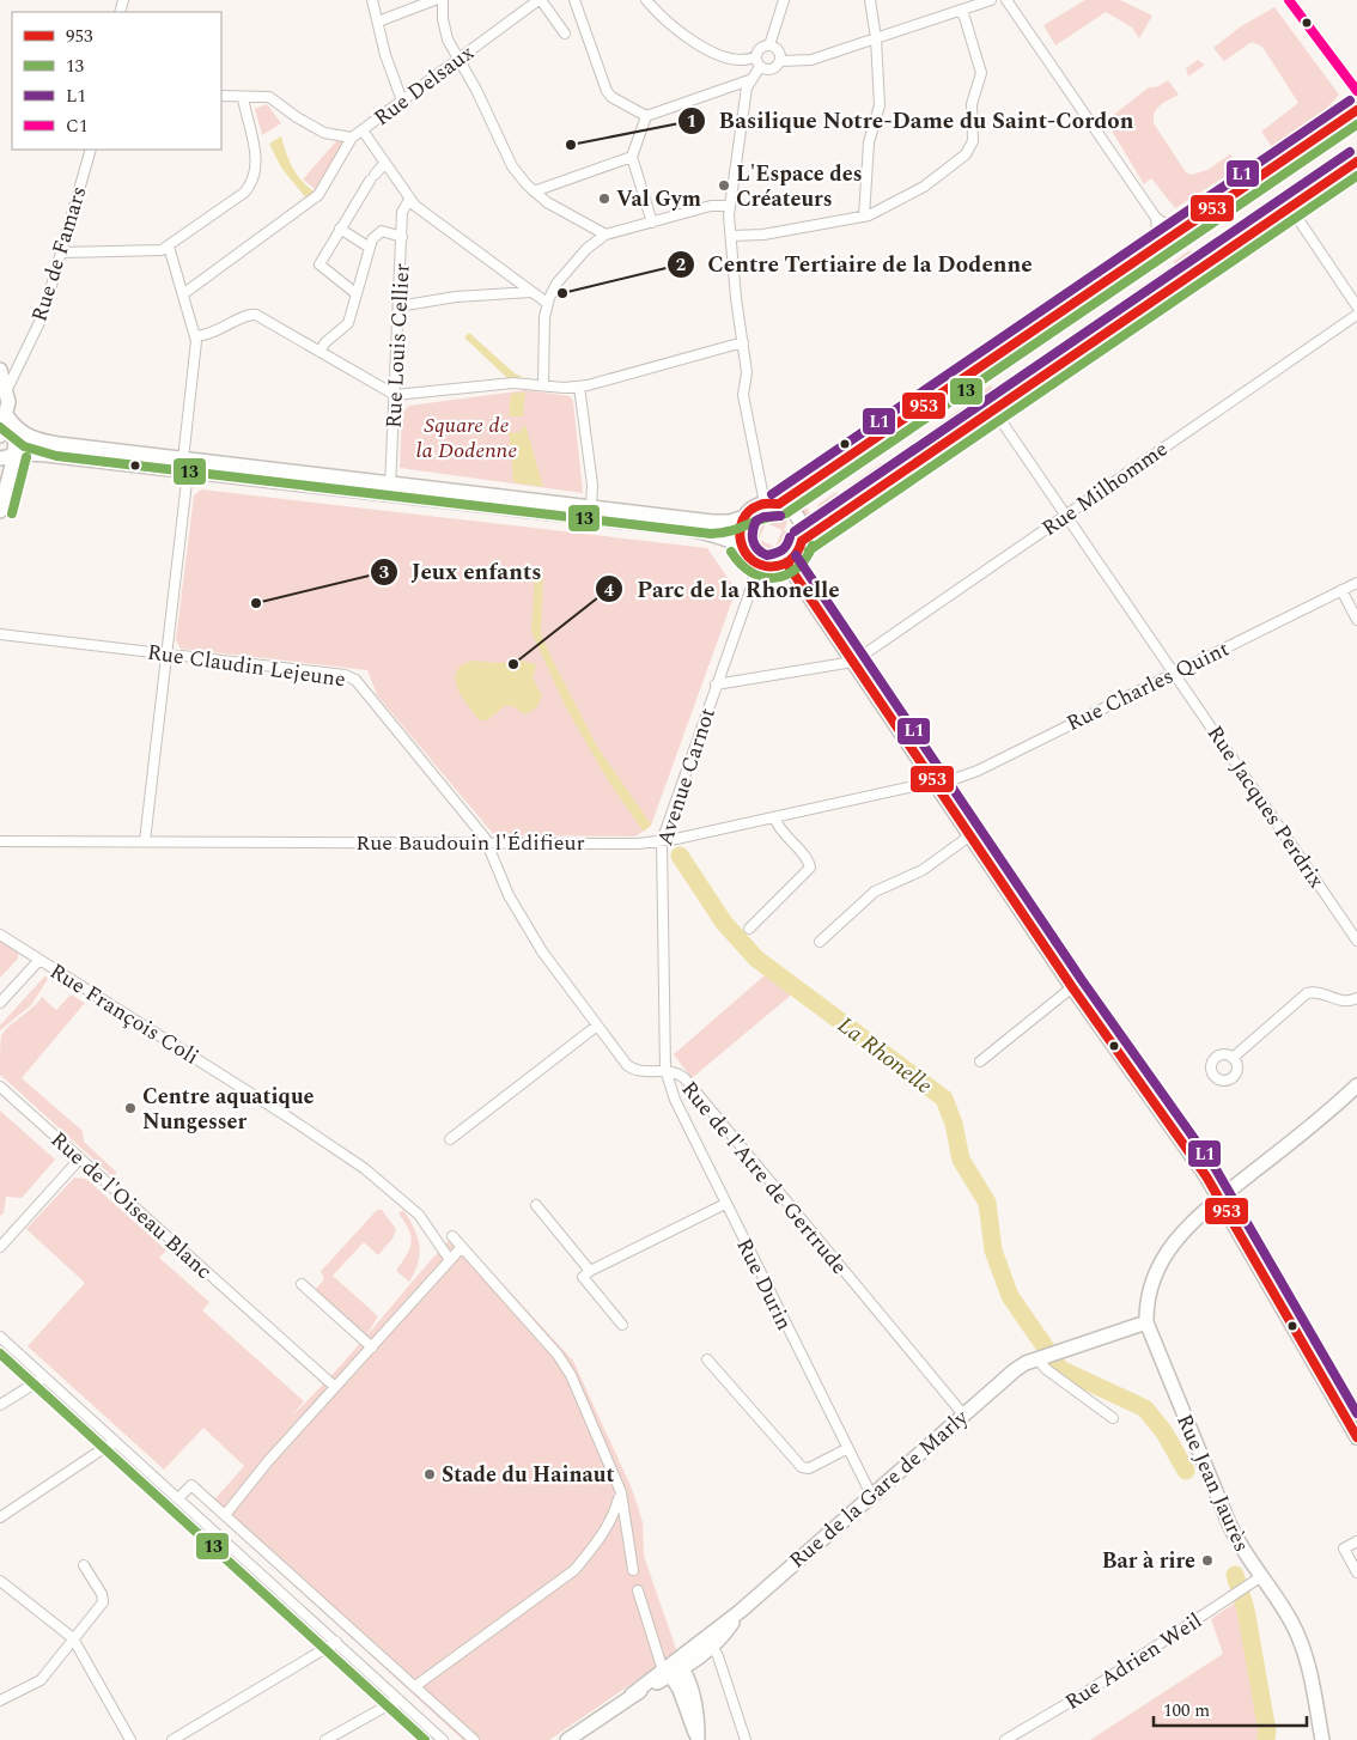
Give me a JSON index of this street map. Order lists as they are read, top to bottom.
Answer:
{
  "streets": {
    "main road": ["Rue Jean Jaurès", "Rue de la Gare de Marly"],
    "street": [
      "Rue Delsaux",
      "Rue de Famars",
      "Rue Louis Cellier",
      "Rue Milhomme",
      "Rue Claudin Lejeune",
      "Rue Charles Quint",
      "Avenue Carnot",
      "Rue Jacques Perdrix",
      "Rue Baudouin l'Édifieur",
      "Rue François Coli",
      "Rue de l'Atre de Gertrude",
      "Rue de l'Oiseau Blanc",
      "Rue Durin",
      "Rue Adrien Weil"
    ]
  },
  "crossings": [
    ["Rue Milhomme", "Rue Jacques Perdrix"],
    ["Rue Claudin Lejeune", "Rue Baudouin l'Édifieur"],
    ["Rue Claudin Lejeune", "Rue de l'Atre de Gertrude"],
    ["Rue Charles Quint", "Rue Jacques Perdrix"],
    ["Rue Charles Quint", "Rue Baudouin l'Édifieur"],
    ["Avenue Carnot", "Rue Baudouin l'Édifieur"],
    ["Avenue Carnot", "Rue de l'Atre de Gertrude"],
    ["Avenue Carnot", "Rue Durin"],
    ["Rue Baudouin l'Édifieur", "Rue de l'Atre de Gertrude"],
    ["Rue de l'Atre de Gertrude", "Rue Durin"],
    ["Rue de l'Atre de Gertrude", "Rue de la Gare de Marly"],
    ["Rue Durin", "Rue de la Gare de Marly"],
    ["Rue Jean Jaurès", "Rue de la Gare de Marly"],
    ["Rue Jean Jaurès", "Rue Adrien Weil"]
  ],
  "water": ["La Rhonelle"],
  "parks": ["Square de la Dodenne"],
  "places": [
    "Basilique Notre-Dame du Saint-Cordon",
    "L'Espace des Créateurs",
    "Val Gym",
    "Centre Tertiaire de la Dodenne",
    "Jeux enfants",
    "Parc de la Rhonelle",
    "Centre aquatique Nungesser",
    "Stade du Hainaut",
    "Bar à rire"
  ],
  "lines": [
    "transit line C1",
    "transit line L1",
    "transit line 953",
    "transit line 13"
  ],
  "legend": [
    "953",
    "13",
    "L1",
    "C1"
  ],
  "scale_bar": "100 m"
}
